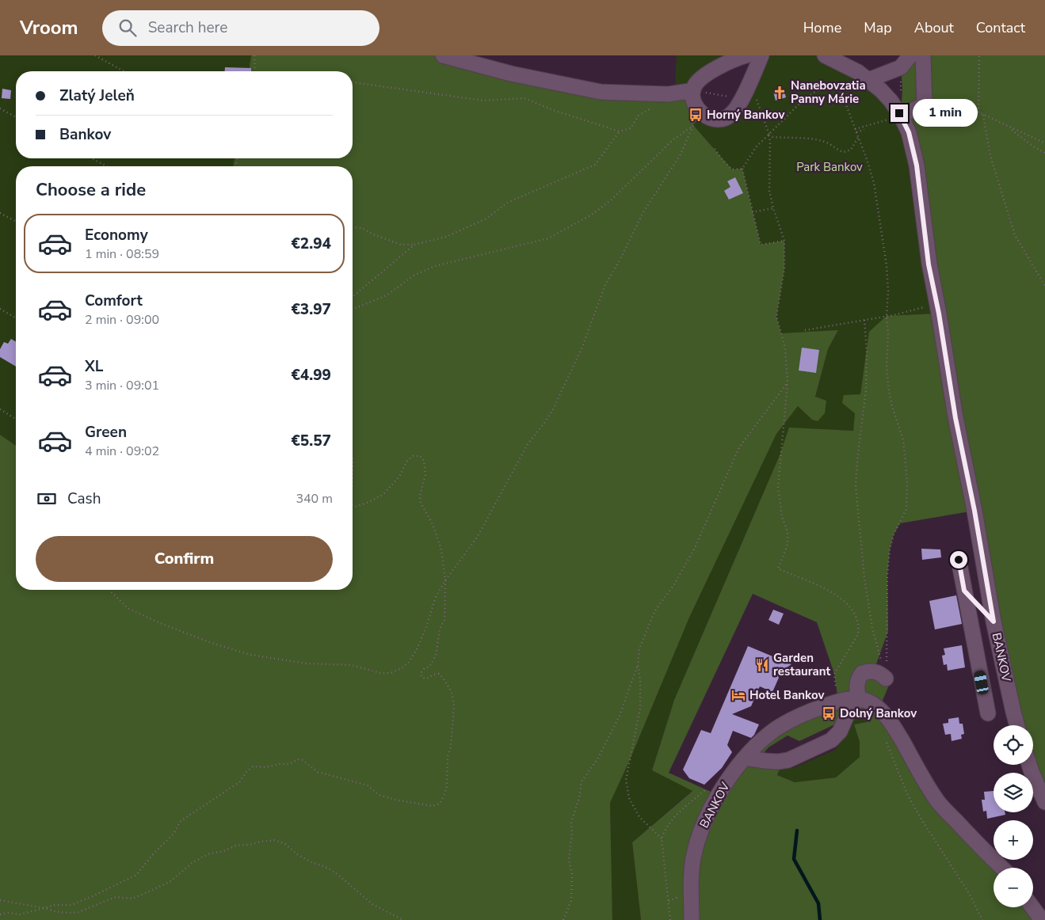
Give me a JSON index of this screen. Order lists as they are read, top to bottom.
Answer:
{
  "streets": {
    "street": ["BANKOV"]
  },
  "parks": ["Park Bankov"],
  "places": {
    "church": ["Nanebovzatia Panny Márie"],
    "bus stop": ["Horný Bankov", "Dolný Bankov"],
    "restaurant": ["Garden restaurant"],
    "hotel": ["Hotel Bankov"]
  },
  "page": {
    "header": "Vroom",
    "search": "Search here",
    "nav": [
      "Home",
      "Map",
      "About",
      "Contact"
    ],
    "banner": ["Zlatý Jeleň", "Bankov"],
    "bubble": "1 min",
    "heading": "Choose a ride",
    "list": [
      {
        "name": "Economy",
        "note": "1 min · 08:59",
        "value": "€2.94"
      },
      {
        "name": "Comfort",
        "note": "2 min · 09:00",
        "value": "€3.97"
      },
      {
        "name": "XL",
        "note": "3 min · 09:01",
        "value": "€4.99"
      },
      {
        "name": "Green",
        "note": "4 min · 09:02",
        "value": "€5.57"
      }
    ],
    "pay": ["Cash", "340 m"],
    "buttons": "Confirm",
    "map_buttons": ["+", "−"]
  }
}
